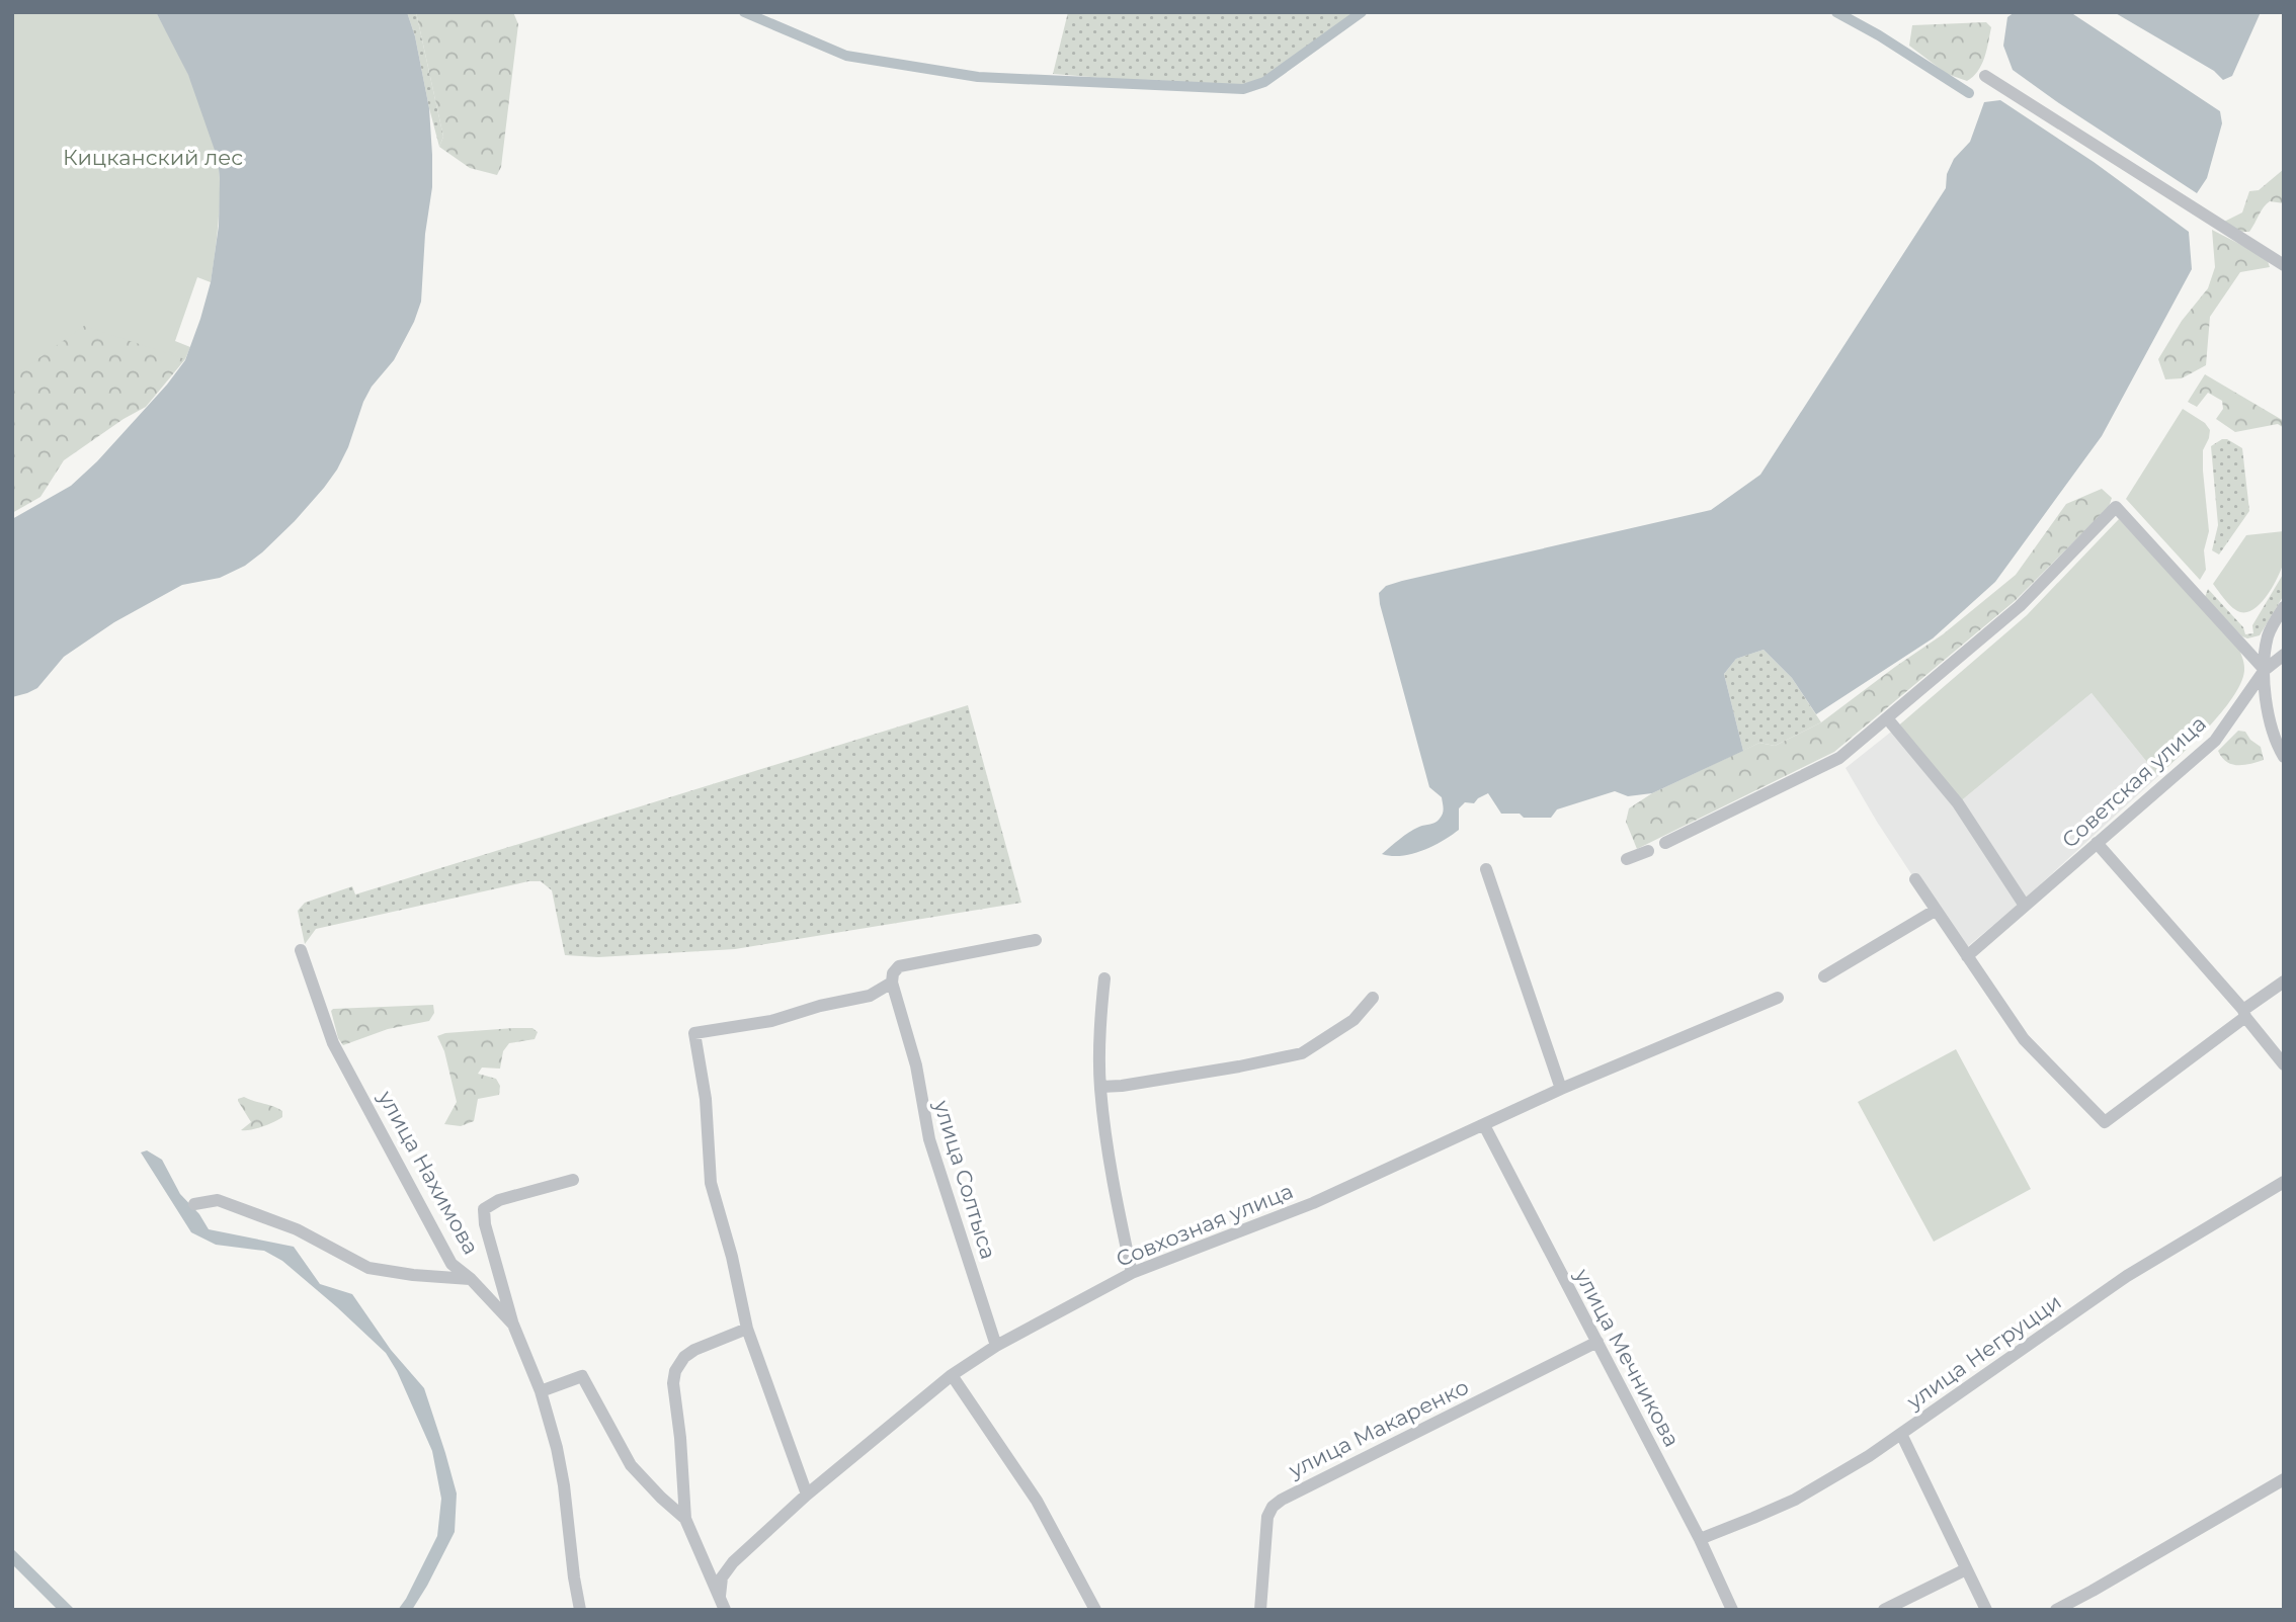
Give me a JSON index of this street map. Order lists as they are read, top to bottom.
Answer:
{
  "streets": {
    "street": [
      "Советская улица",
      "улица Нахимова",
      "улица Солтыса",
      "Совхозная улица",
      "улица Негруцци",
      "улица Мечникова",
      "улица Макаренко"
    ]
  },
  "crossings": [
    ["улица Солтыса", "Совхозная улица"],
    ["Совхозная улица", "улица Мечникова"],
    ["улица Негруцци", "улица Мечникова"],
    ["улица Мечникова", "улица Макаренко"]
  ],
  "parks": ["Кицканский лес"]
}
